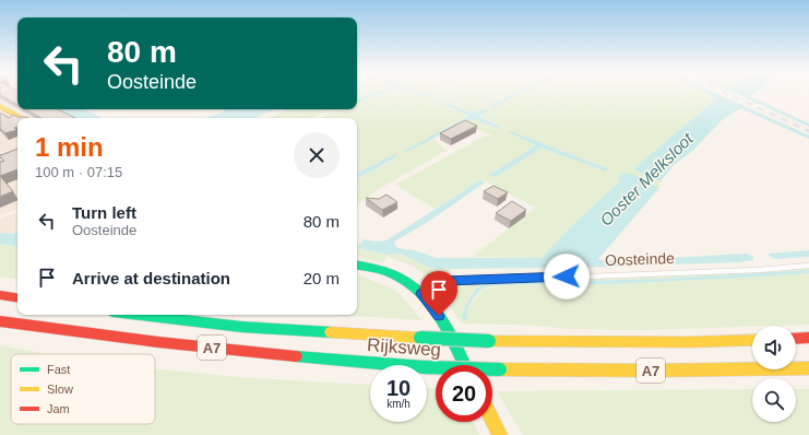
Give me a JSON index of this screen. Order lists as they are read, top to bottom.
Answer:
{
  "streets": {
    "main road": ["A7", "Rijksweg"],
    "lane": ["Oosteinde"]
  },
  "water": ["Ooster Melksloot"],
  "legend": ["Fast", "Slow", "Jam"],
  "page": {
    "turn": ["80 m", "Oosteinde"],
    "heading": ["1 min", "100 m · 07:15"],
    "list": [
      {
        "name": "Turn left",
        "note": "Oosteinde",
        "value": "80 m"
      },
      {
        "name": "Arrive at destination",
        "value": "20 m"
      }
    ],
    "speed": "10 km/h",
    "limit": "20"
  }
}
